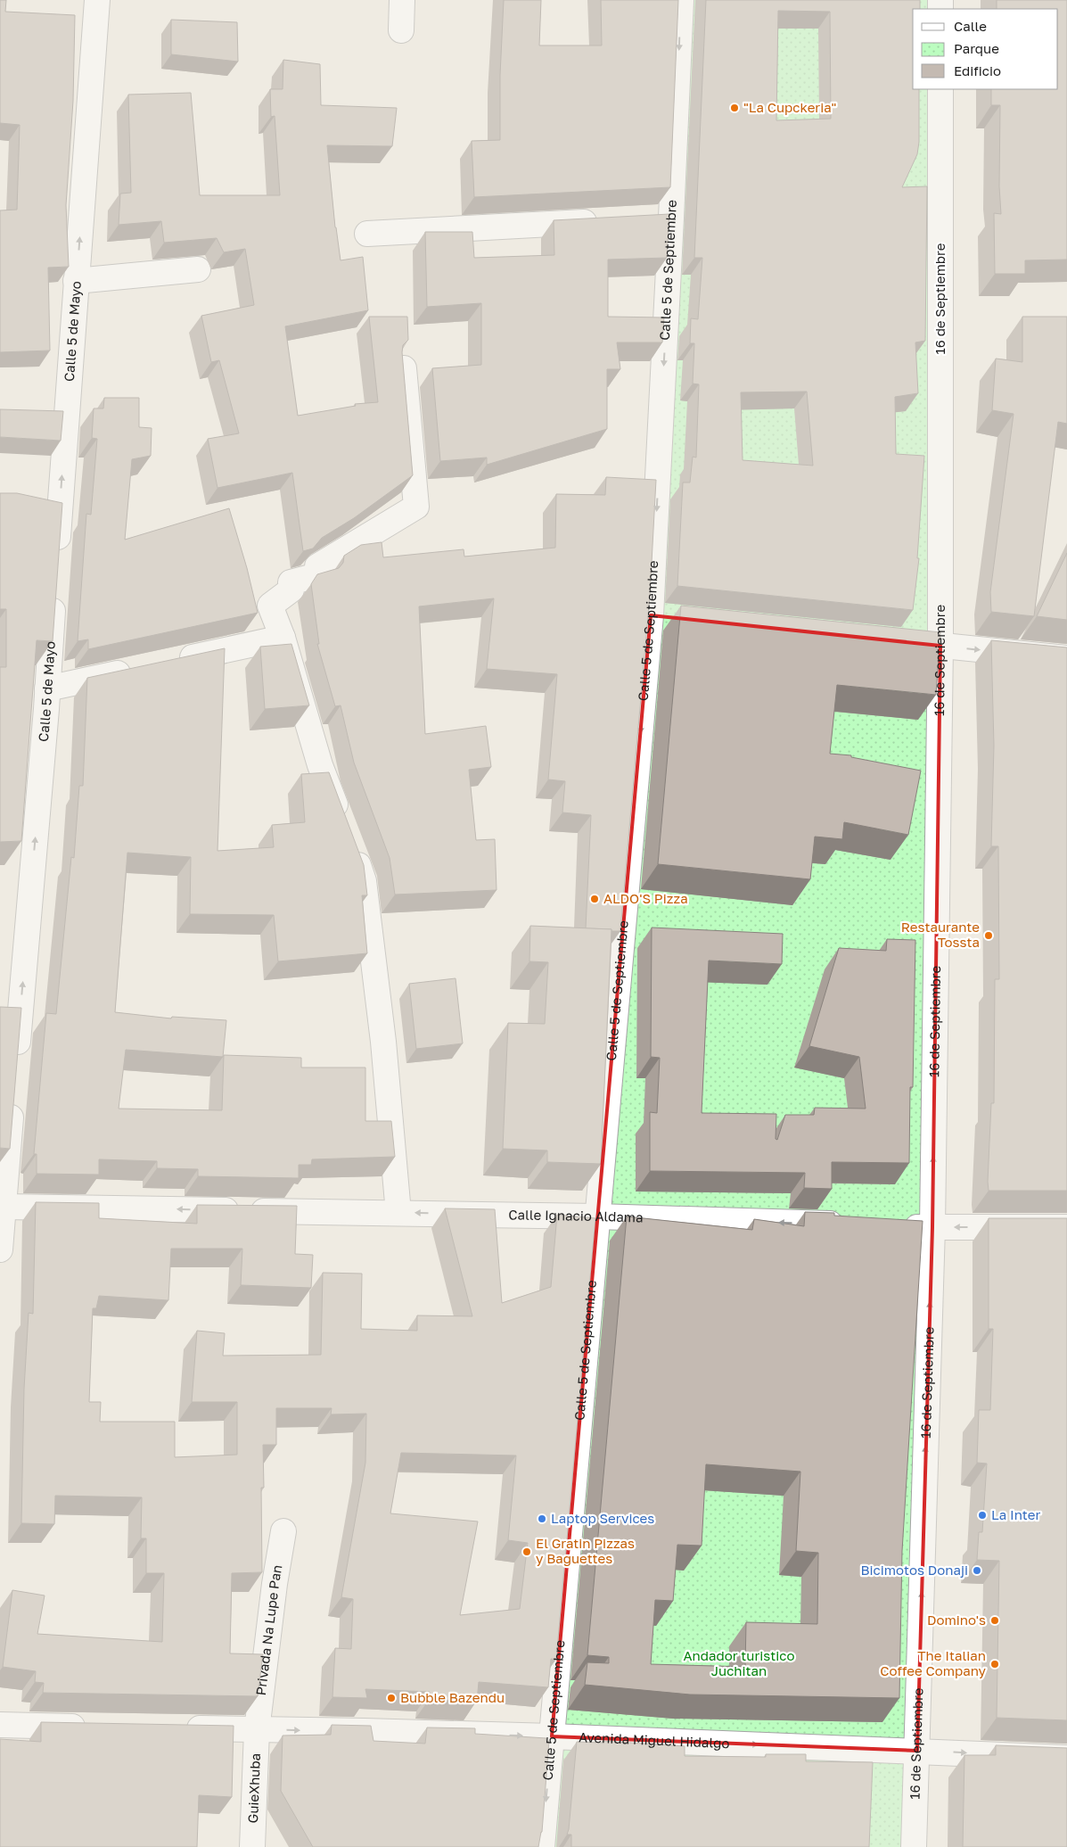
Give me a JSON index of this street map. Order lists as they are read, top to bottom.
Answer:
{
  "streets": {
    "street": [
      "Calle 5 de Septiembre",
      "16 de Septiembre",
      "Calle 5 de Mayo",
      "Calle Ignacio Aldama",
      "Privada Na Lupe Pan",
      "Avenida Miguel Hidalgo",
      "GuieXhuba"
    ]
  },
  "crossings": [
    ["Calle 5 de Septiembre", "Calle Ignacio Aldama"],
    ["Calle 5 de Septiembre", "Avenida Miguel Hidalgo"],
    ["16 de Septiembre", "Avenida Miguel Hidalgo"],
    ["Privada Na Lupe Pan", "Avenida Miguel Hidalgo"],
    ["Privada Na Lupe Pan", "GuieXhuba"],
    ["Avenida Miguel Hidalgo", "GuieXhuba"]
  ],
  "one_way": [
    "Calle 5 de Septiembre",
    "16 de Septiembre",
    "Calle 5 de Mayo",
    "Calle Ignacio Aldama",
    "Avenida Miguel Hidalgo"
  ],
  "parks": ["Andador turistico Juchitan"],
  "places": [
    "\"La Cupckeria\"",
    "ALDO'S Pizza",
    "Restaurante Tossta",
    "La Inter",
    "Laptop Services",
    "El Gratin Pizzas y Baguettes",
    "Bicimotos Donaji",
    "Domino's",
    "The Italian Coffee Company",
    "Bubble Bazendu"
  ],
  "legend": ["Calle", "Parque", "Edificio"]
}
